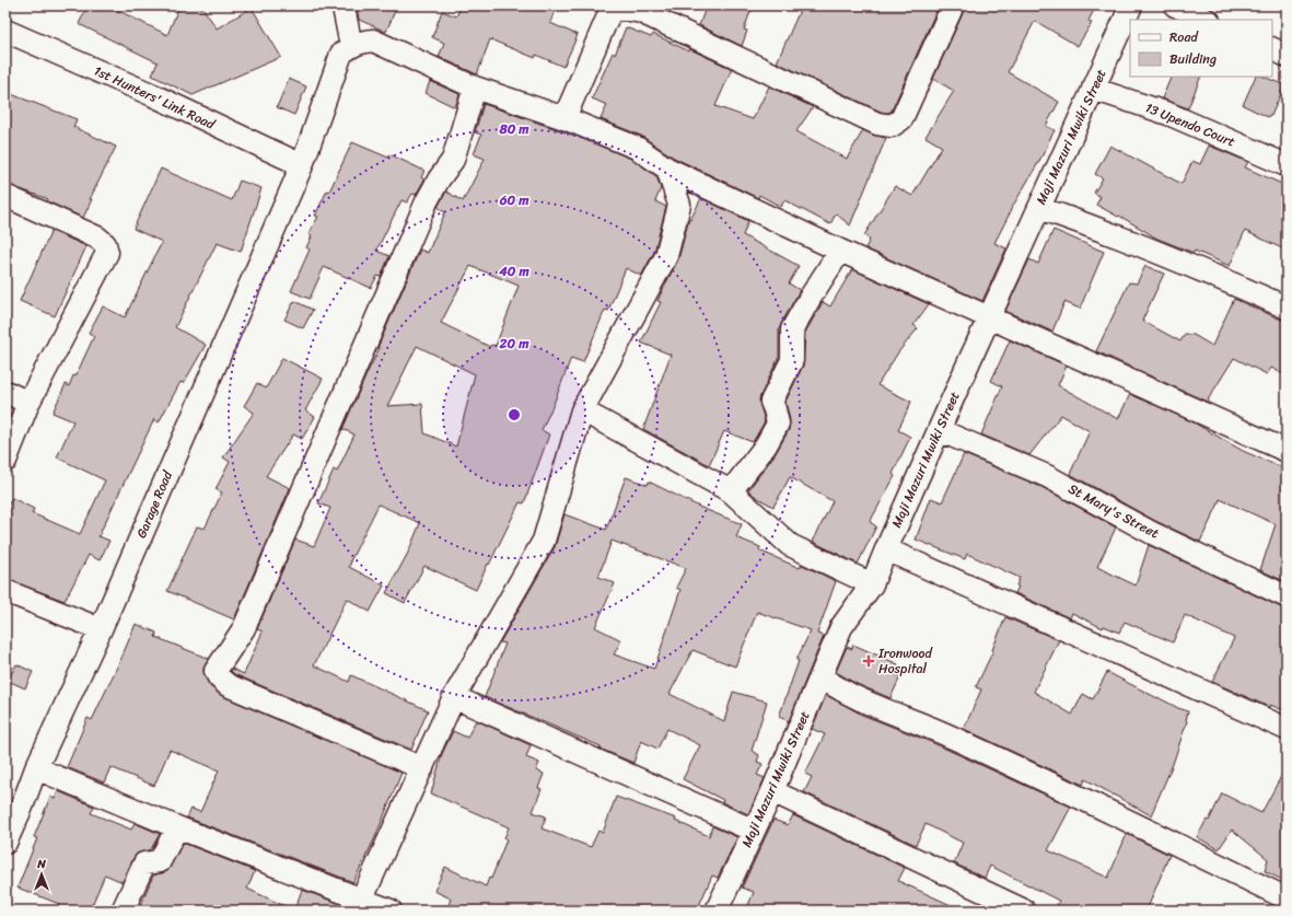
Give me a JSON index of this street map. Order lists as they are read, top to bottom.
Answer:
{
  "streets": {
    "street": [
      "1st Hunters' Link Road",
      "13 Upendo Court",
      "Maji Mazuri Mwiki Street",
      "Garage Road",
      "St Mary's Street"
    ]
  },
  "crossings": [
    ["1st Hunters' Link Road", "Garage Road"],
    ["13 Upendo Court", "Maji Mazuri Mwiki Street"],
    ["Maji Mazuri Mwiki Street", "St Mary's Street"]
  ],
  "places": {
    "health": ["Ironwood Hospital"]
  },
  "legend": ["Road", "Building"],
  "north": "top",
  "rings": [
    "80 m",
    "60 m",
    "40 m",
    "20 m"
  ]
}
